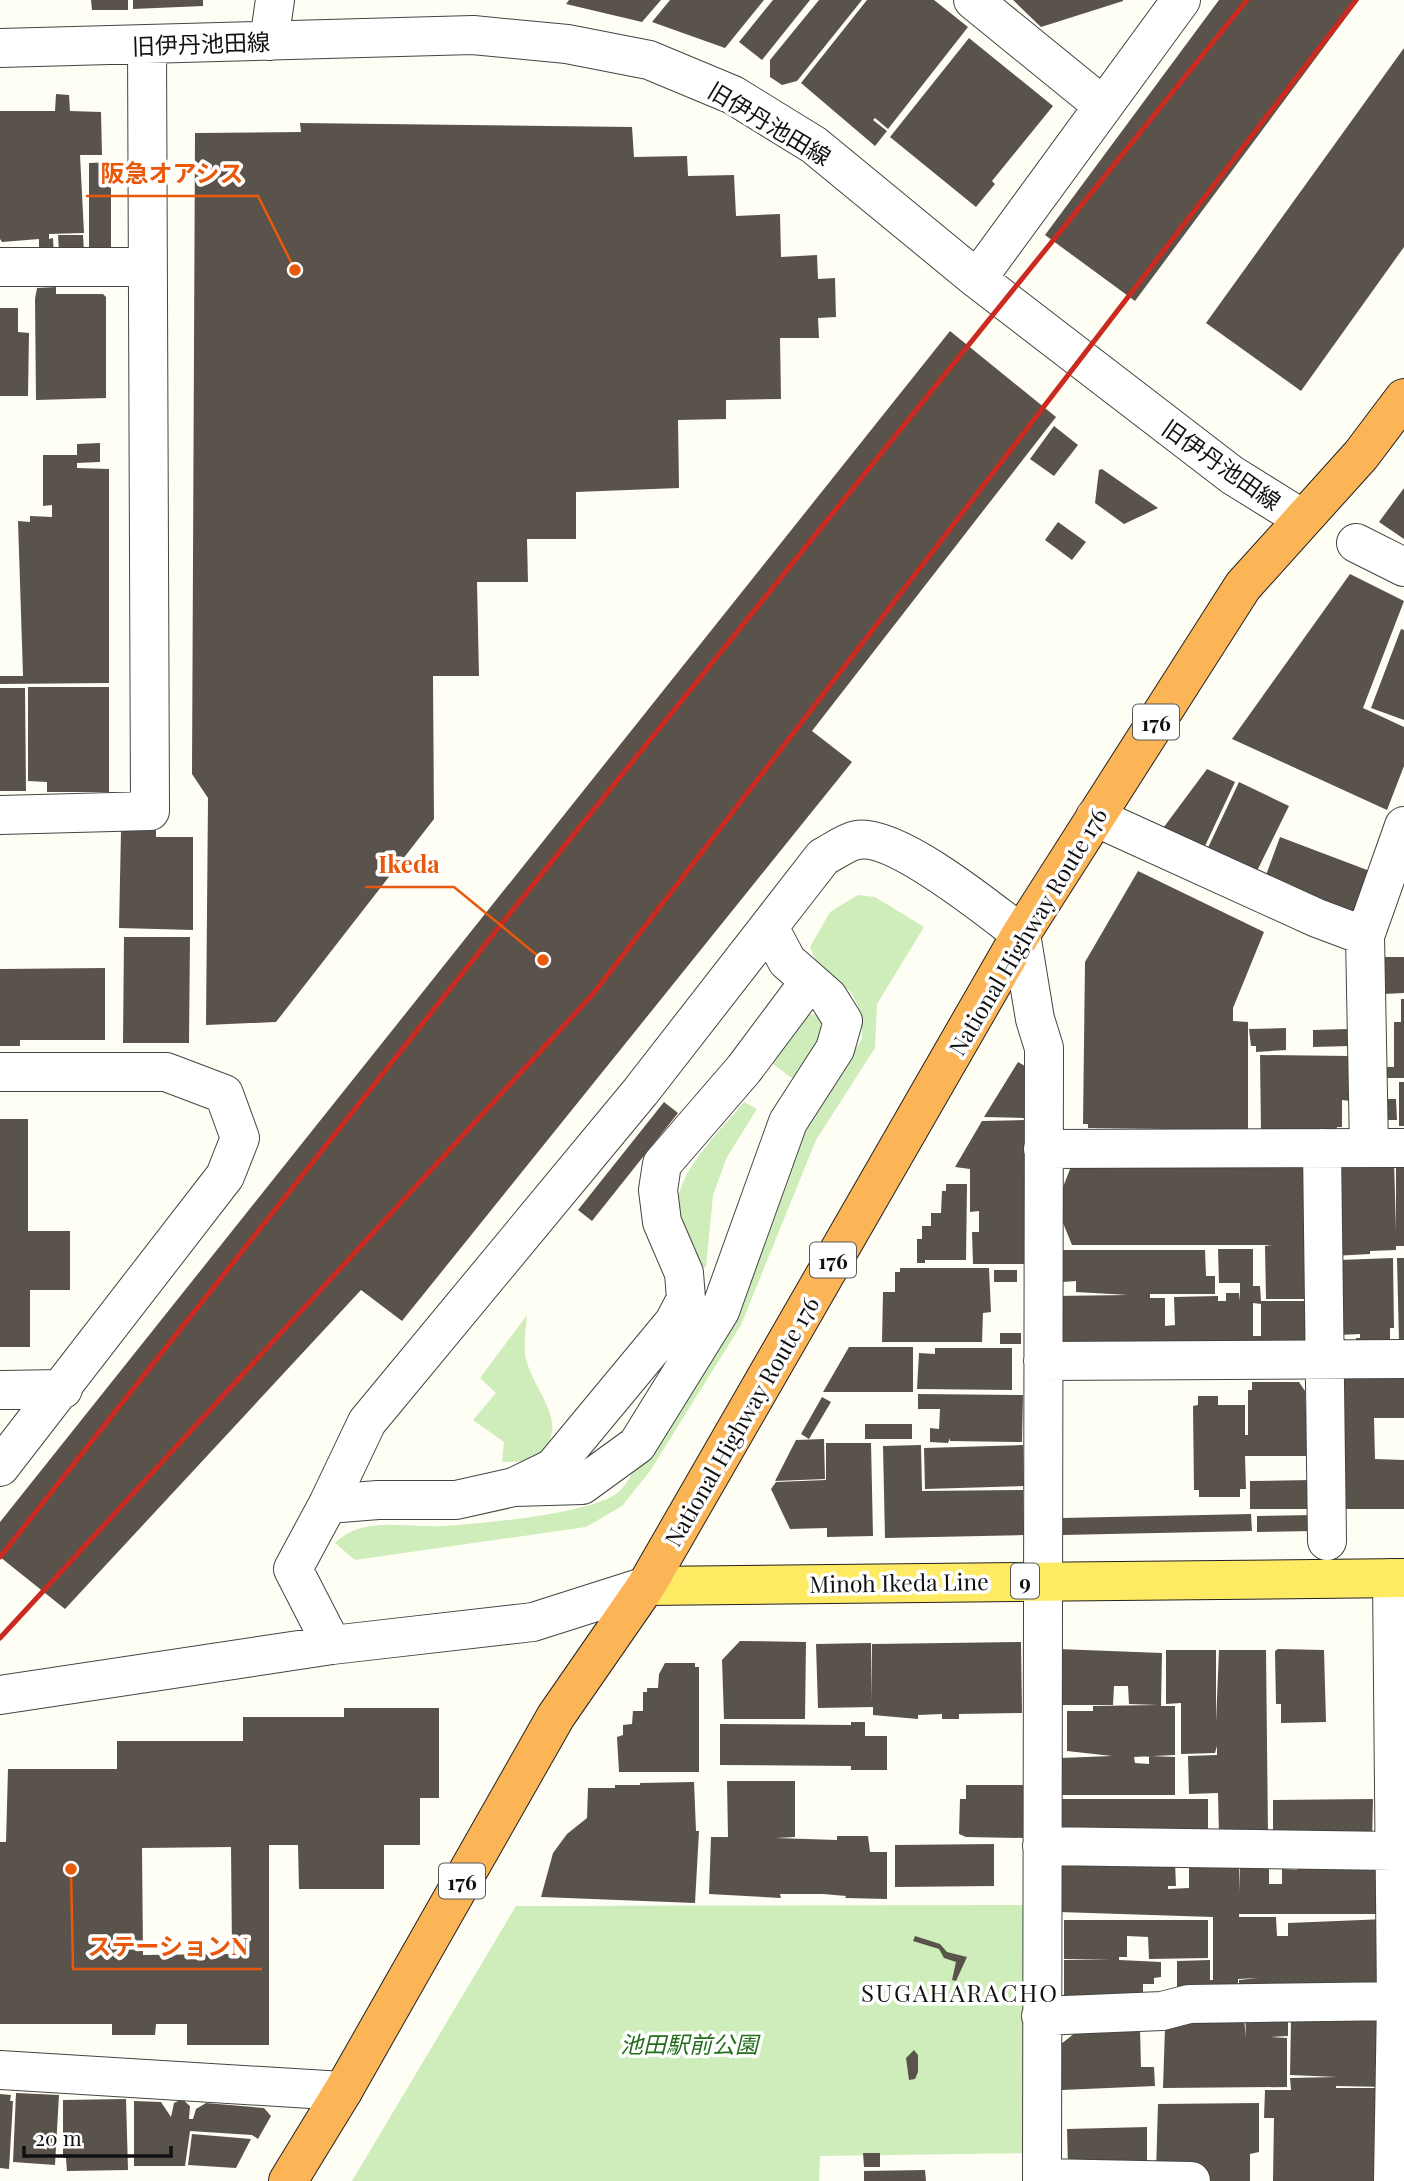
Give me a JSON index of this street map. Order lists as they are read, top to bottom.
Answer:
{
  "streets": {
    "highway": ["176", "National Highway Route 176"],
    "main road": ["9", "Minoh Ikeda Line"],
    "street": ["旧伊丹池田線"]
  },
  "crossings": [
    ["旧伊丹池田線", "National Highway Route 176"],
    ["National Highway Route 176", "Minoh Ikeda Line"]
  ],
  "districts": ["SUGAHARACHO"],
  "parks": ["池田駅前公園"],
  "places": ["阪急オアシス", "Ikeda", "ステーションN"],
  "scale_bar": "20 m"
}
